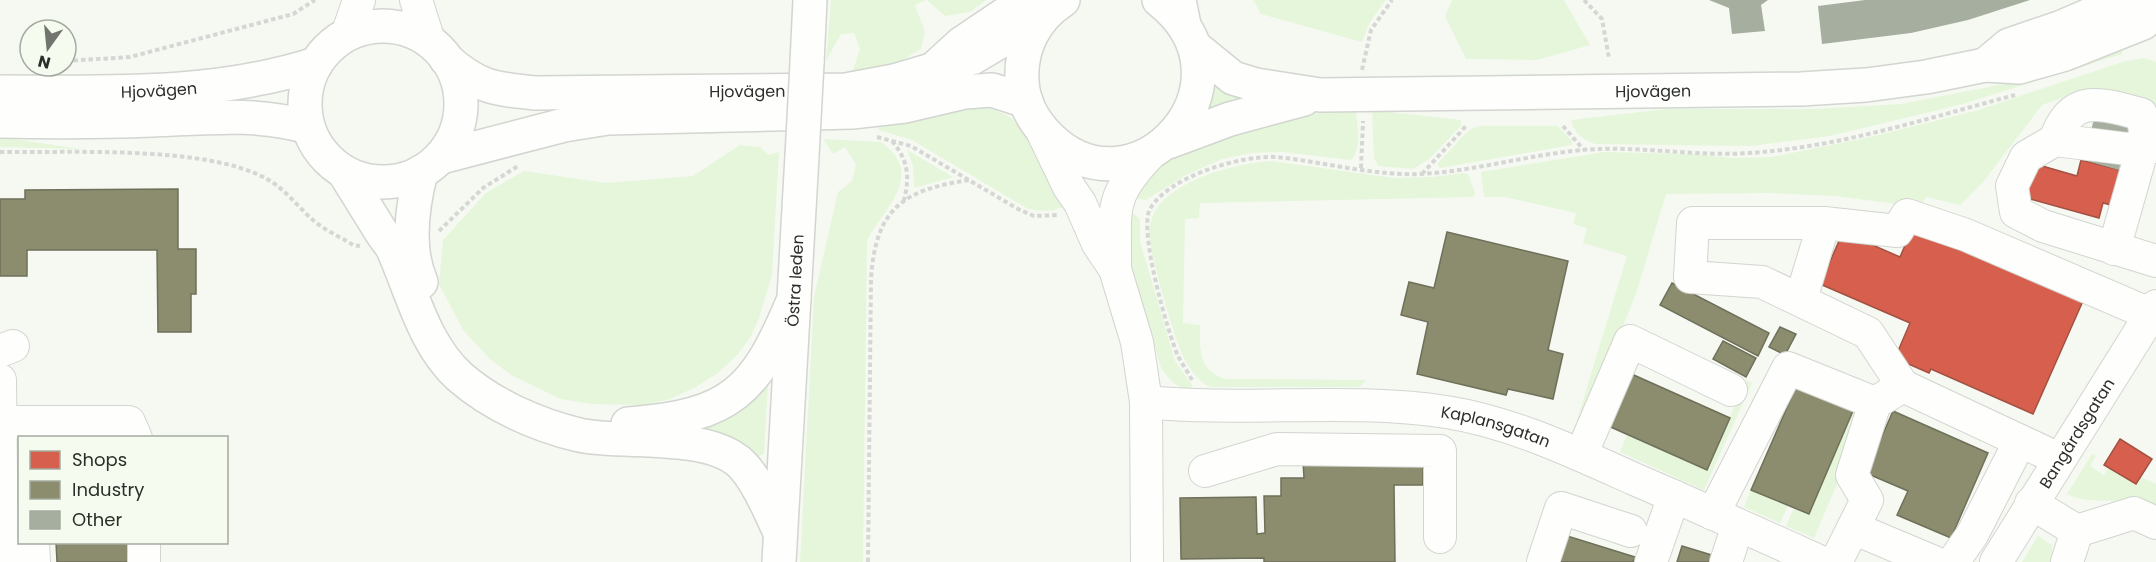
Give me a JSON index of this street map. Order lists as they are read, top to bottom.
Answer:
{
  "streets": {
    "main road": ["Hjovägen", "Östra leden"],
    "street": ["Kaplansgatan", "Bangårdsgatan"]
  },
  "legend": ["Shops", "Industry", "Other"],
  "north": "bottom"
}
